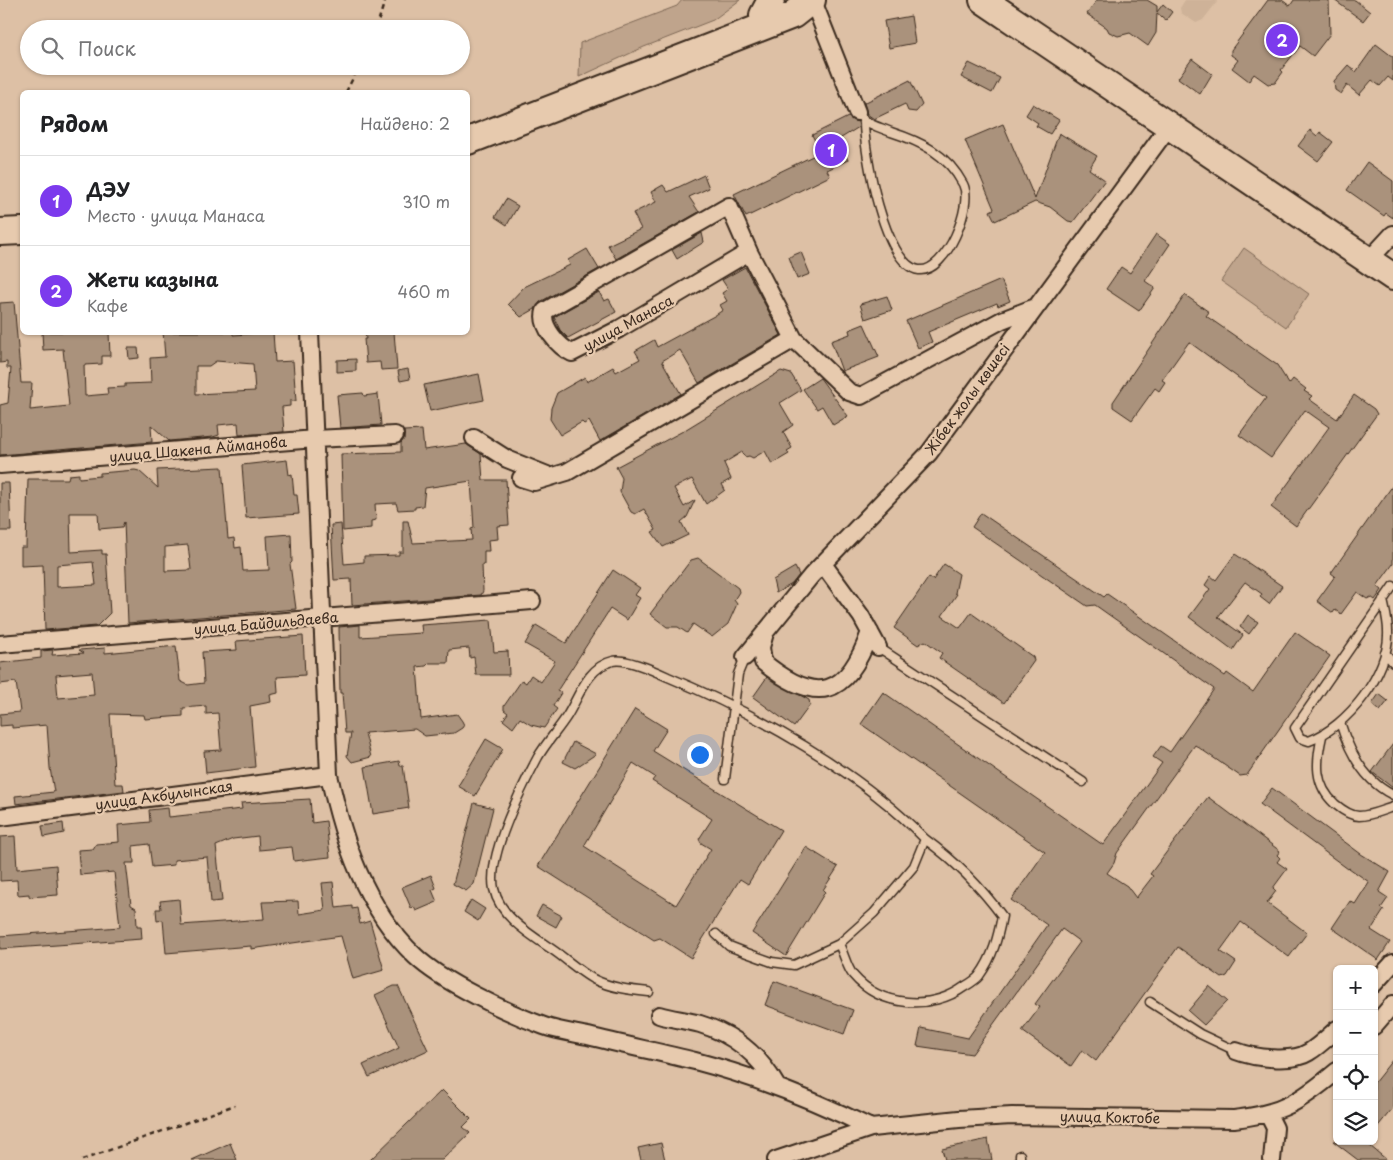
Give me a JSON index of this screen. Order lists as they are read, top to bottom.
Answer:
{
  "streets": {
    "street": [
      "улица Манаса",
      "Жібек жолы көшесі",
      "улица Шакена Айманова",
      "улица Байдильдаева",
      "улица Акбулынская",
      "улица Коктобе"
    ]
  },
  "page": {
    "search": "Поиск",
    "pins": ["2", "1"],
    "heading": ["Рядом", "Найдено: 2"],
    "list": [
      {
        "mark": "1",
        "name": "ДЭУ",
        "note": "Место · улица Манаса",
        "value": "310 m"
      },
      {
        "mark": "2",
        "name": "Жети казына",
        "note": "Кафе",
        "value": "460 m"
      }
    ],
    "map_buttons": ["+", "−"]
  }
}
